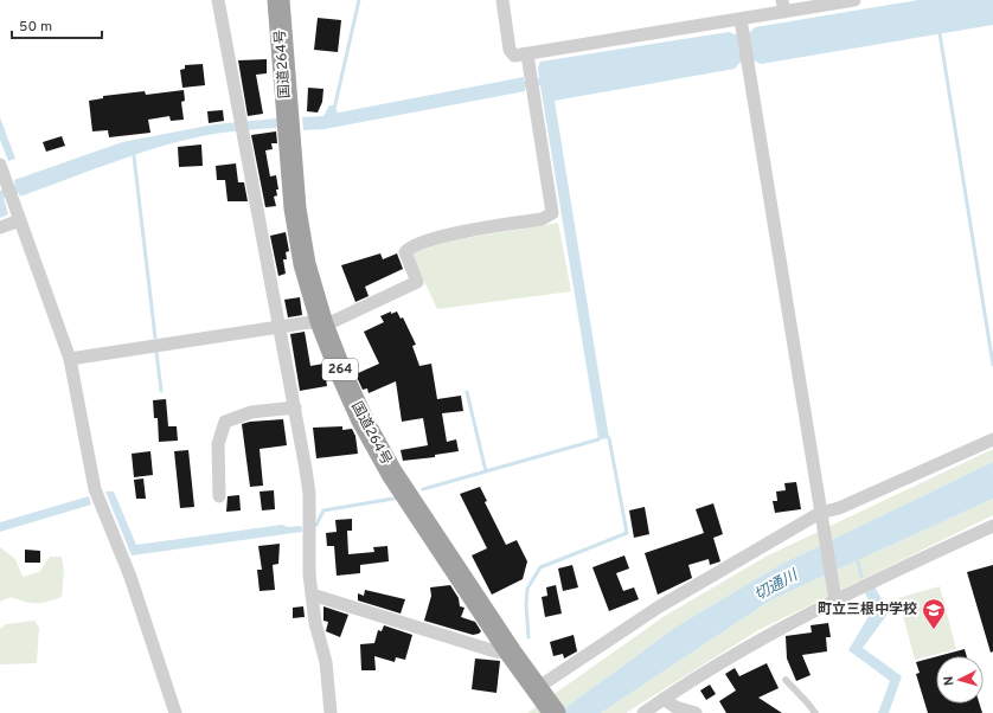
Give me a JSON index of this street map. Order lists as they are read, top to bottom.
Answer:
{
  "streets": {
    "highway": ["国道264号", "264"]
  },
  "water": ["切通川"],
  "places": {
    "school or university": ["町立三根中学校"]
  },
  "scale_bar": "50 m",
  "north": "left"
}
